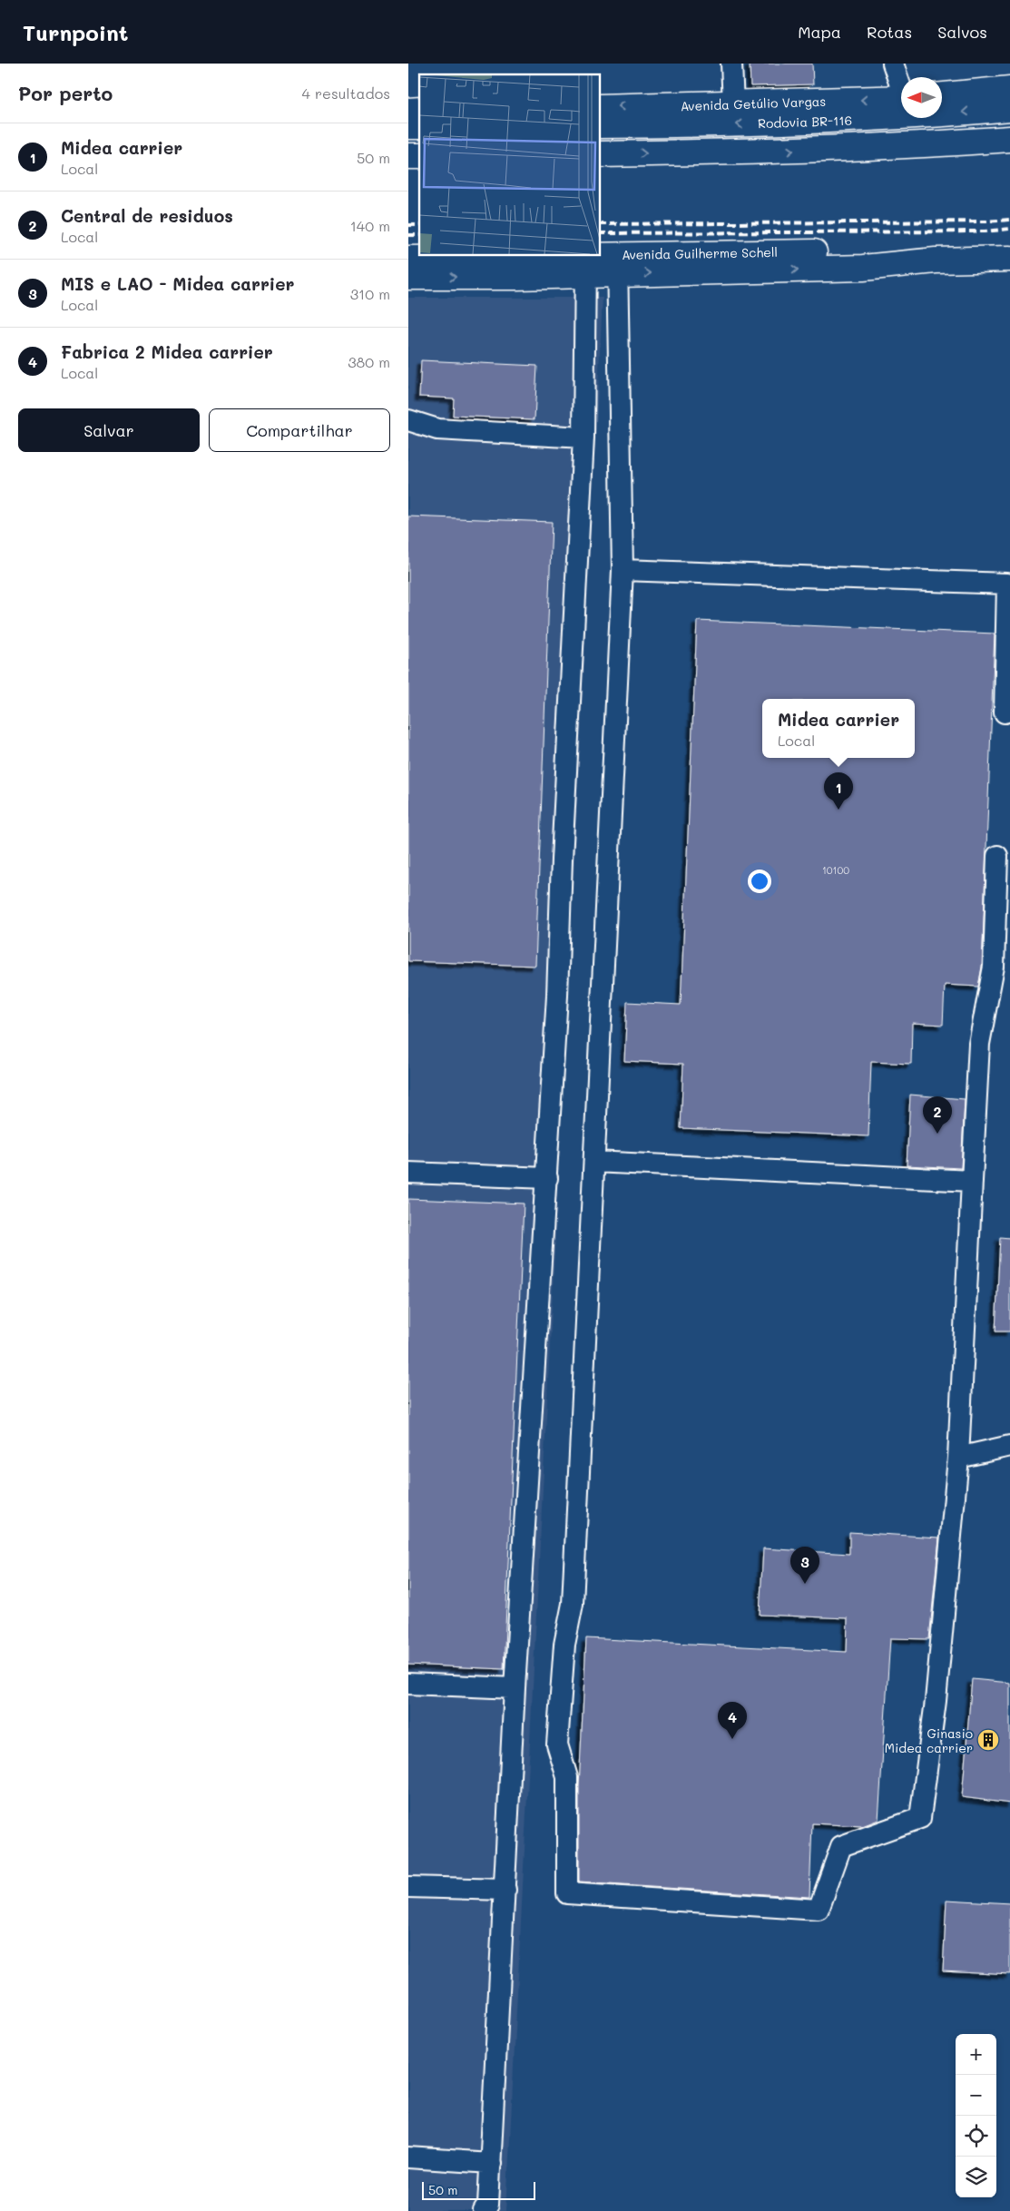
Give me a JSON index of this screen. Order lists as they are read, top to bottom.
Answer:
{
  "streets": {
    "main road": ["Avenida Getúlio Vargas", "Rodovia BR-116", "Avenida Guilherme Schell"]
  },
  "places": {
    "building": ["Ginasio Midea carrier"]
  },
  "house_numbers": ["10100"],
  "scale_bar": "50 m",
  "north": "left",
  "page": {
    "header": "Turnpoint",
    "nav": ["Mapa", "Rotas", "Salvos"],
    "heading": ["Por perto", "4 resultados"],
    "list": [
      {
        "mark": "1",
        "name": "Midea carrier",
        "note": "Local",
        "value": "50 m"
      },
      {
        "mark": "2",
        "name": "Central de residuos",
        "note": "Local",
        "value": "140 m"
      },
      {
        "mark": "3",
        "name": "MIS e LAO - Midea carrier",
        "note": "Local",
        "value": "310 m"
      },
      {
        "mark": "4",
        "name": "Fabrica 2 Midea carrier",
        "note": "Local",
        "value": "380 m"
      }
    ],
    "buttons": ["Salvar", "Compartilhar"],
    "popup": ["Midea carrier", "Local"],
    "pins": [
      "1",
      "2",
      "3",
      "4"
    ],
    "map_buttons": ["+", "−"],
    "scale": "50 m"
  }
}
